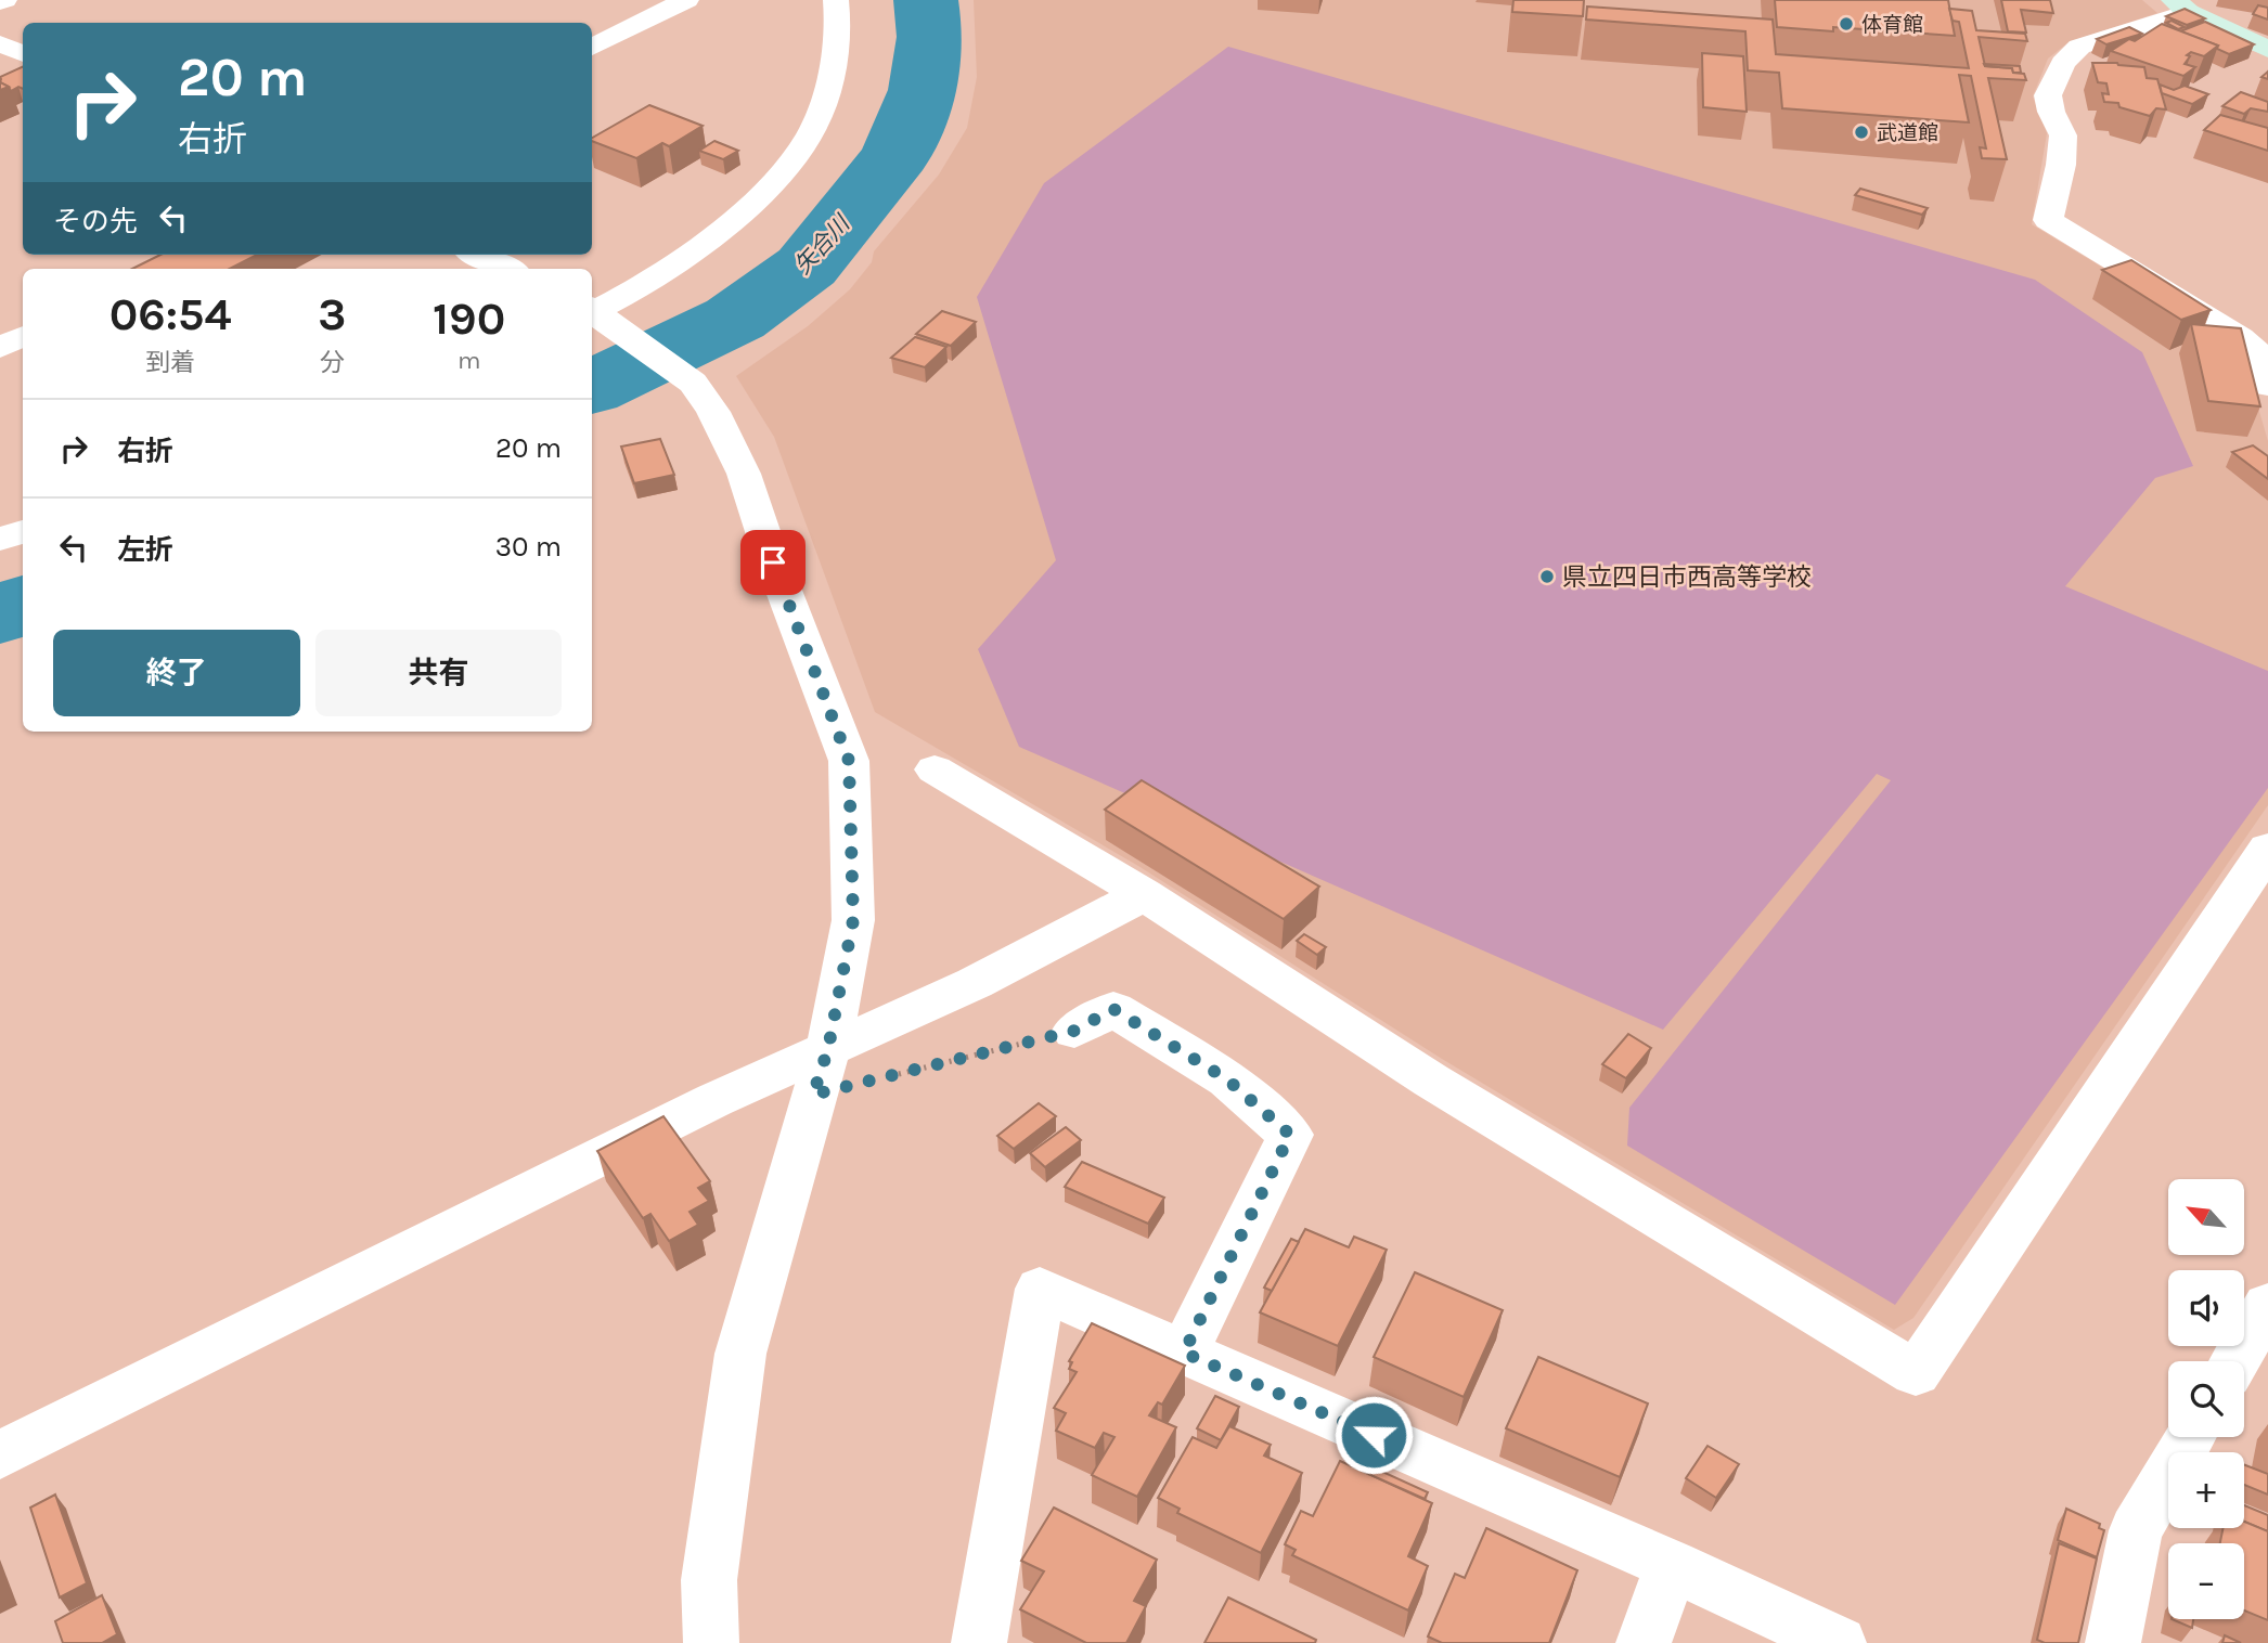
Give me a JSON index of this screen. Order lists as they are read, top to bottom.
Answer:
{
  "water": ["矢合川"],
  "places": ["体育館", "武道館", "県立四日市西高等学校"],
  "north": "top left",
  "page": {
    "turn": ["20 m", "右折"],
    "then": "その先",
    "eta": [
      "06:54",
      "到着",
      "3",
      "分",
      "190",
      "m"
    ],
    "list": [
      {
        "name": "右折",
        "value": "20 m"
      },
      {
        "name": "左折",
        "value": "30 m"
      }
    ],
    "buttons": ["終了", "共有"],
    "map_buttons": ["+", "−"]
  }
}
